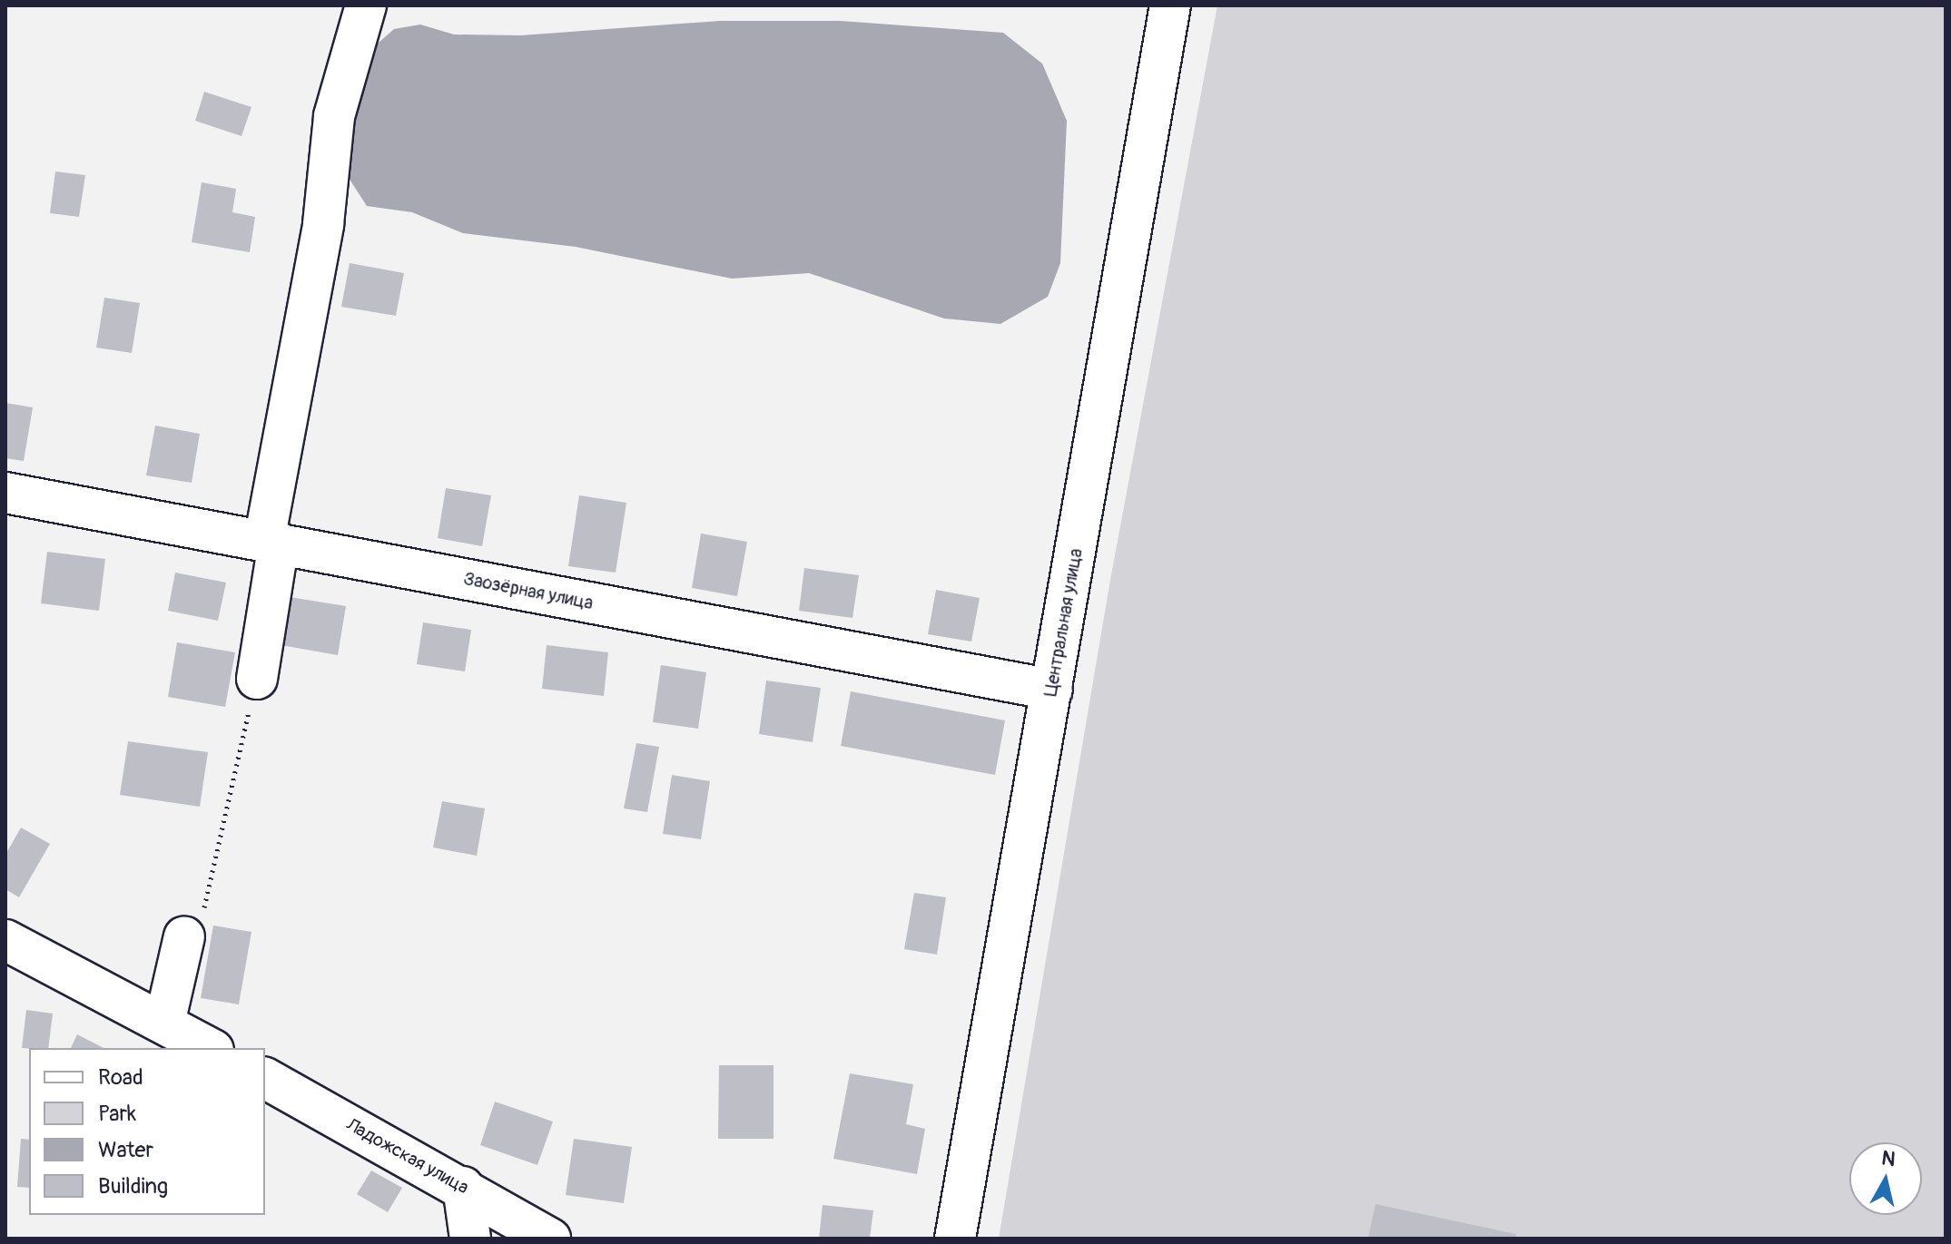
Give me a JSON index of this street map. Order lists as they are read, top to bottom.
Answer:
{
  "streets": {
    "street": ["Заозёрная улица", "Центральная улица", "Ладожская улица"]
  },
  "crossings": [
    ["Заозёрная улица", "Центральная улица"]
  ],
  "legend": [
    "Road",
    "Park",
    "Water",
    "Building"
  ],
  "north": "top"
}
